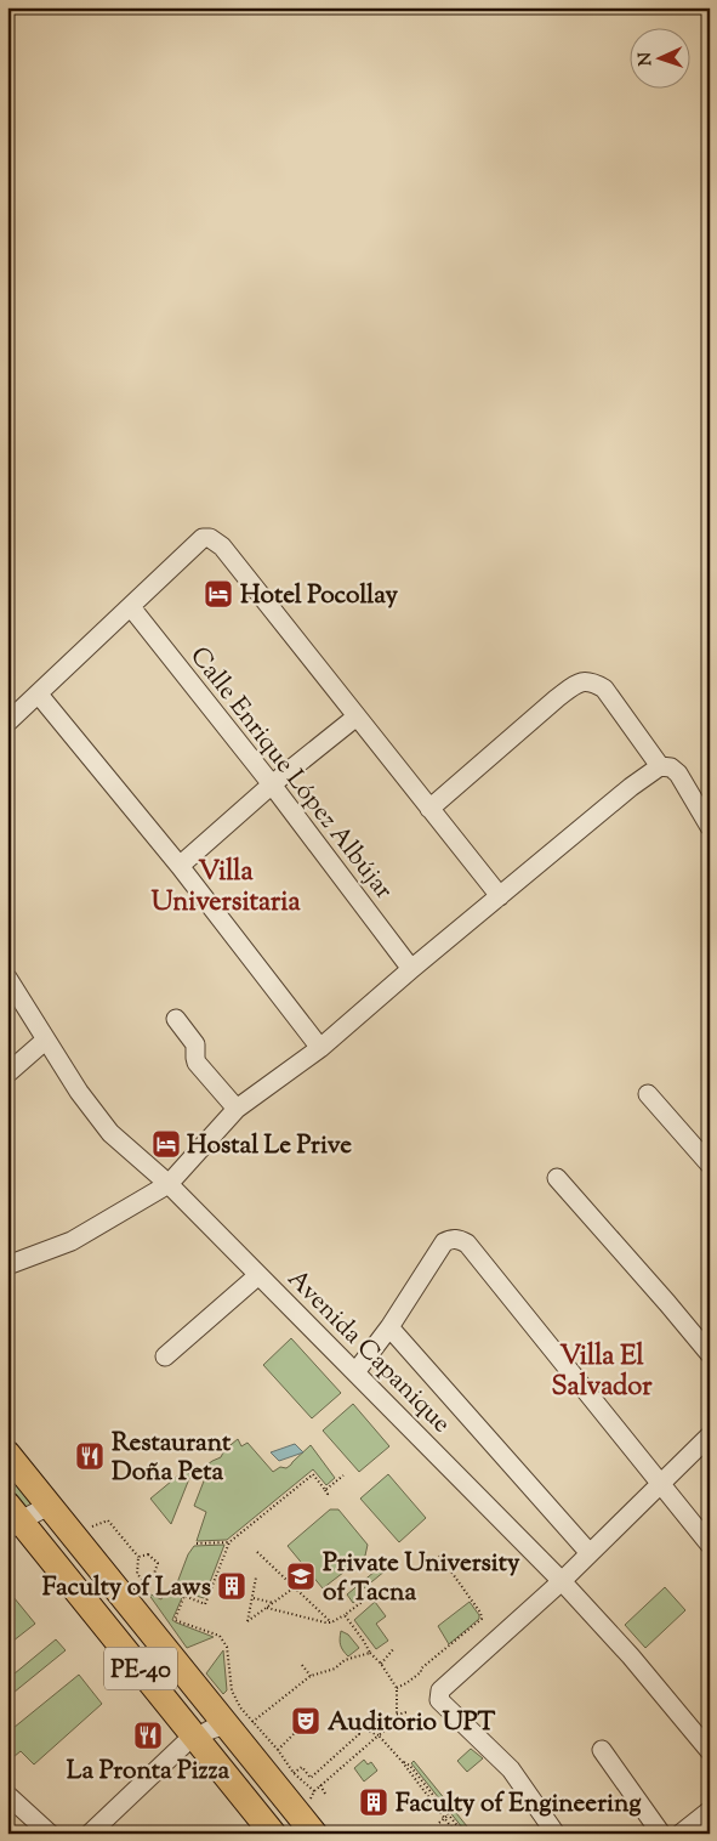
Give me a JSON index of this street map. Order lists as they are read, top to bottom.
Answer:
{
  "streets": {
    "highway": ["PE-40"],
    "street": ["Calle Enrique López Albújar", "Avenida Capanique"]
  },
  "districts": ["Villa Universitaria", "Villa El Salvador"],
  "places": {
    "hotel": ["Hotel Pocollay", "Hostal Le Prive"],
    "restaurant": ["Restaurant Doña Peta", "La Pronta Pizza"],
    "school or university": ["Private University of Tacna"],
    "building": ["Faculty of Laws", "Faculty of Engineering"],
    "theatre": ["Auditorio UPT"]
  },
  "north": "left"
}
